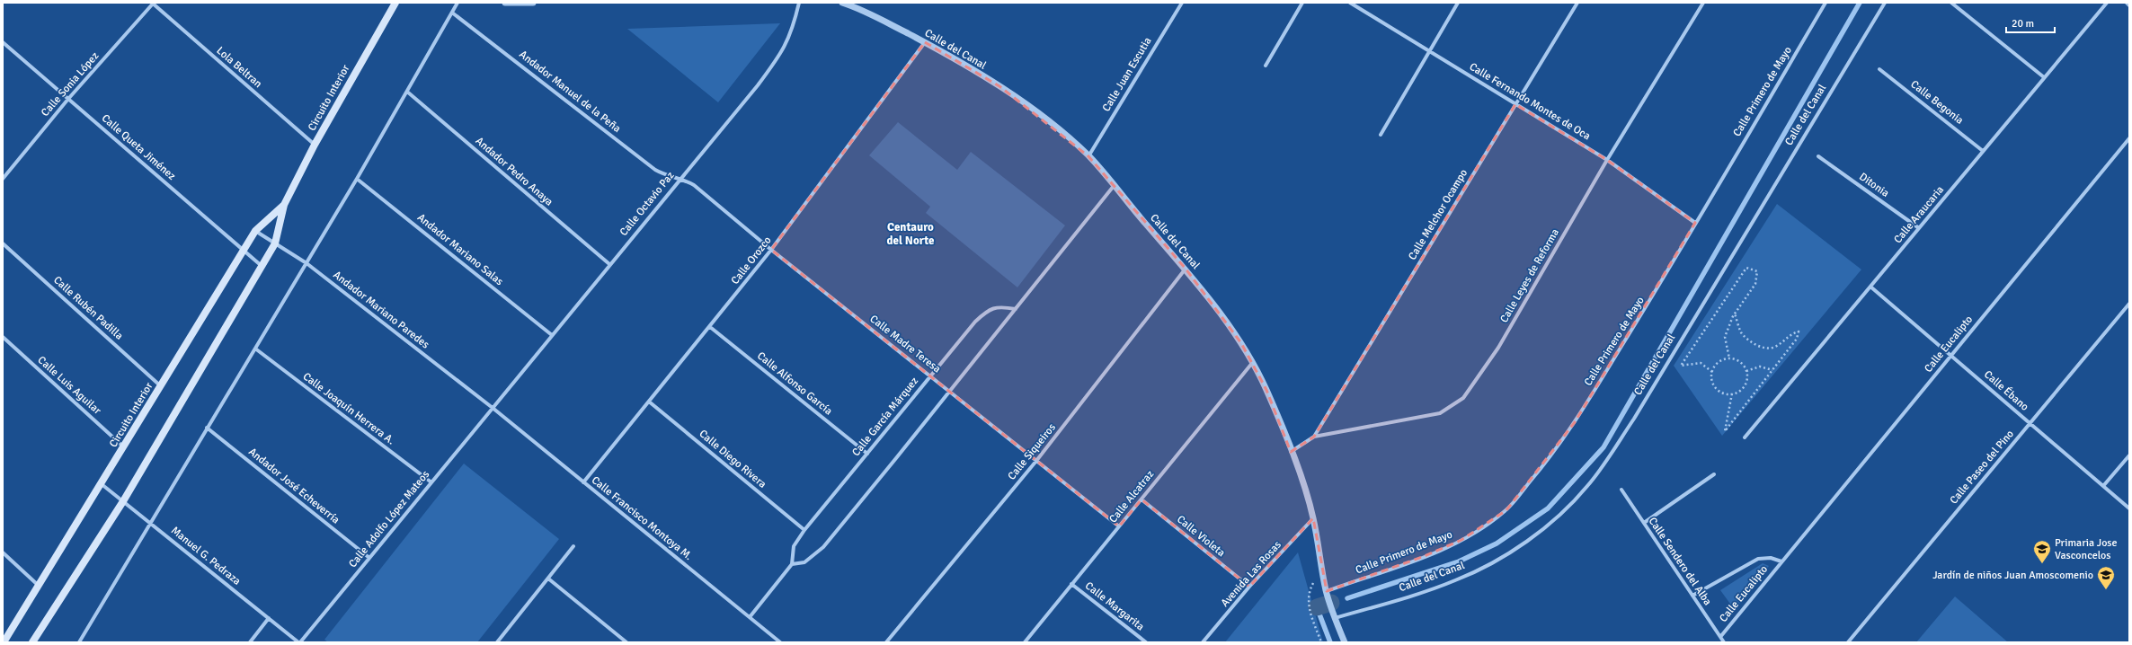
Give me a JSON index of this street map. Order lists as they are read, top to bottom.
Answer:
{
  "streets": {
    "main road": ["Circuito Interior"],
    "street": [
      "Calle del Canal",
      "Lola Beltran",
      "Calle Juan Escutia",
      "Calle Sonia López",
      "Andador Manuel de la Peña",
      "Calle Primero de Mayo",
      "Calle Fernando Montes de Oca",
      "Calle Begonia",
      "Calle Queta Jiménez",
      "Andador Pedro Anaya",
      "Ditonia",
      "Calle Octavio Paz",
      "Calle Melchor Ocampo",
      "Calle Araucaria",
      "Andador Mariano Salas",
      "Calle Orozco",
      "Calle Leyes de Reforma",
      "Calle Rubén Padilla",
      "Andador Mariano Paredes",
      "Calle Madre Teresa",
      "Calle Eucalipto",
      "Calle Alfonso García",
      "Calle Luis Aguilar",
      "Calle Ébano",
      "Calle Joaquín Herrera A.",
      "Calle García Márquez",
      "Calle Siqueiros",
      "Calle Diego Rivera",
      "Calle Paseo del Pino",
      "Andador José Echeverría",
      "Calle Alcatraz",
      "Calle Francisco Montoya M.",
      "Calle Adolfo López Mateos",
      "Calle Violeta",
      "Manuel G. Pedraza",
      "Calle Sendero del Alba",
      "Avenida Las Rosas",
      "Calle Margarita"
    ]
  },
  "crossings": [
    ["Calle del Canal", "Calle Juan Escutia"],
    ["Calle del Canal", "Calle Primero de Mayo"],
    ["Calle del Canal", "Calle Orozco"],
    ["Calle del Canal", "Calle Leyes de Reforma"],
    ["Calle del Canal", "Calle Siqueiros"],
    ["Calle del Canal", "Calle Alcatraz"],
    ["Calle del Canal", "Avenida Las Rosas"],
    ["Lola Beltran", "Calle Sonia López"],
    ["Lola Beltran", "Circuito Interior"],
    ["Calle Sonia López", "Calle Queta Jiménez"],
    ["Andador Manuel de la Peña", "Calle Octavio Paz"],
    ["Andador Manuel de la Peña", "Calle Madre Teresa"],
    ["Calle Primero de Mayo", "Calle Fernando Montes de Oca"],
    ["Circuito Interior", "Calle Queta Jiménez"],
    ["Circuito Interior", "Calle Rubén Padilla"],
    ["Circuito Interior", "Andador Mariano Paredes"],
    ["Circuito Interior", "Calle Luis Aguilar"],
    ["Circuito Interior", "Manuel G. Pedraza"],
    ["Calle Fernando Montes de Oca", "Calle Melchor Ocampo"],
    ["Calle Fernando Montes de Oca", "Calle Leyes de Reforma"],
    ["Calle Begonia", "Calle Araucaria"],
    ["Andador Pedro Anaya", "Calle Octavio Paz"],
    ["Ditonia", "Calle Araucaria"],
    ["Calle Octavio Paz", "Andador Mariano Salas"],
    ["Calle Octavio Paz", "Andador Mariano Paredes"],
    ["Calle Octavio Paz", "Calle Madre Teresa"],
    ["Calle Octavio Paz", "Calle Francisco Montoya M."],
    ["Calle Octavio Paz", "Calle Adolfo López Mateos"],
    ["Calle Melchor Ocampo", "Calle Leyes de Reforma"],
    ["Calle Araucaria", "Calle Ébano"],
    ["Calle Orozco", "Calle Madre Teresa"],
    ["Calle Orozco", "Calle Alfonso García"],
    ["Calle Orozco", "Calle Diego Rivera"],
    ["Calle Orozco", "Calle Francisco Montoya M."],
    ["Andador Mariano Paredes", "Calle Francisco Montoya M."],
    ["Andador Mariano Paredes", "Calle Adolfo López Mateos"],
    ["Calle Madre Teresa", "Calle García Márquez"],
    ["Calle Madre Teresa", "Calle Siqueiros"],
    ["Calle Madre Teresa", "Calle Alcatraz"],
    ["Calle Eucalipto", "Calle Ébano"],
    ["Calle Eucalipto", "Calle Sendero del Alba"],
    ["Calle Alfonso García", "Calle García Márquez"],
    ["Calle Ébano", "Calle Paseo del Pino"],
    ["Calle Joaquín Herrera A.", "Calle Adolfo López Mateos"],
    ["Calle García Márquez", "Calle Diego Rivera"],
    ["Andador José Echeverría", "Calle Adolfo López Mateos"],
    ["Calle Alcatraz", "Calle Violeta"],
    ["Calle Alcatraz", "Calle Margarita"],
    ["Calle Francisco Montoya M.", "Calle Adolfo López Mateos"],
    ["Calle Adolfo López Mateos", "Manuel G. Pedraza"],
    ["Calle Violeta", "Avenida Las Rosas"]
  ],
  "districts": ["Centauro del Norte"],
  "places": {
    "school or university": ["Primaria Jose Vasconcelos", "Jardín de niños Juan Amoscomenio"]
  },
  "scale_bar": "20 m"
}
